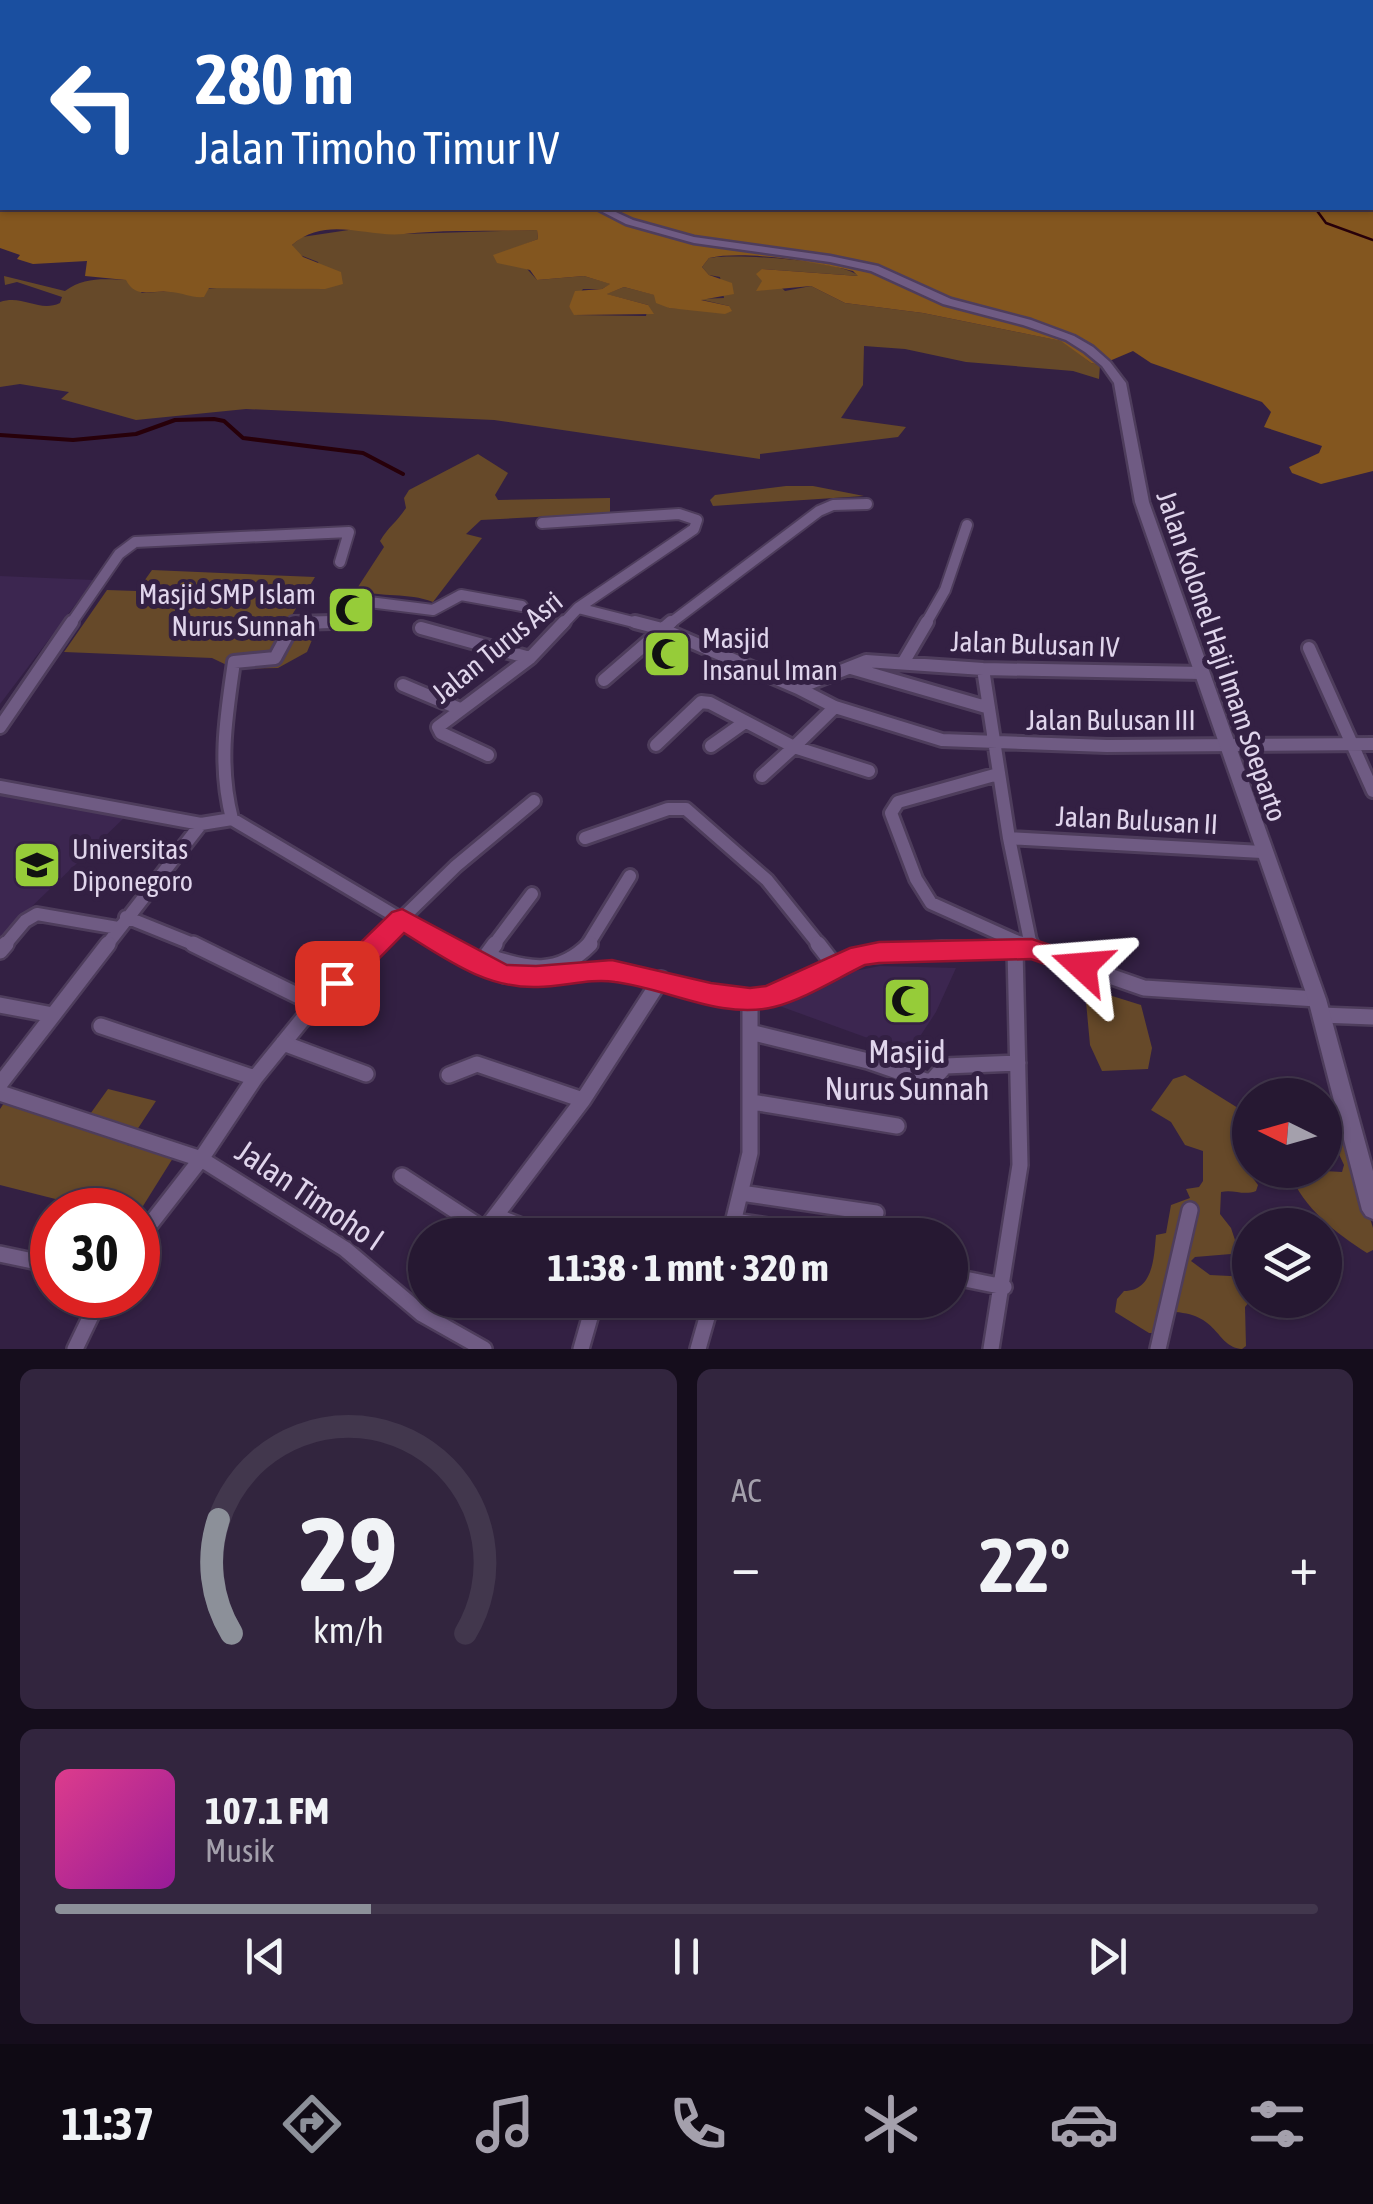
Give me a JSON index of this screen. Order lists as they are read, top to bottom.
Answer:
{
  "streets": {
    "main road": ["Jalan Kolonel Haji Imam Soeparto"],
    "street": [
      "Jalan Bulusan IV",
      "Jalan Turus Asri",
      "Jalan Bulusan III",
      "Jalan Bulusan II",
      "Jalan Timoho I"
    ]
  },
  "crossings": [
    ["Jalan Bulusan IV", "Jalan Kolonel Haji Imam Soeparto"],
    ["Jalan Turus Asri", "Jalan Bulusan III"],
    ["Jalan Kolonel Haji Imam Soeparto", "Jalan Bulusan III"],
    ["Jalan Kolonel Haji Imam Soeparto", "Jalan Bulusan II"]
  ],
  "places": {
    "mosque": ["Masjid SMP Islam Nurus Sunnah", "Masjid Insanul Iman", "Masjid Nurus Sunnah"],
    "school or university": ["Universitas Diponegoro"]
  },
  "north": "left",
  "page": {
    "turn": ["280 m", "Jalan Timoho Timur IV"],
    "limit": "30",
    "trip": "11:38 · 1 mnt · 320 m",
    "tile": "AC",
    "heat": ["−", "22°", "+"],
    "song": ["107.1 FM", "Musik"],
    "tabs": "11:37",
    "gauge": ["29", "km/h"]
  }
}
